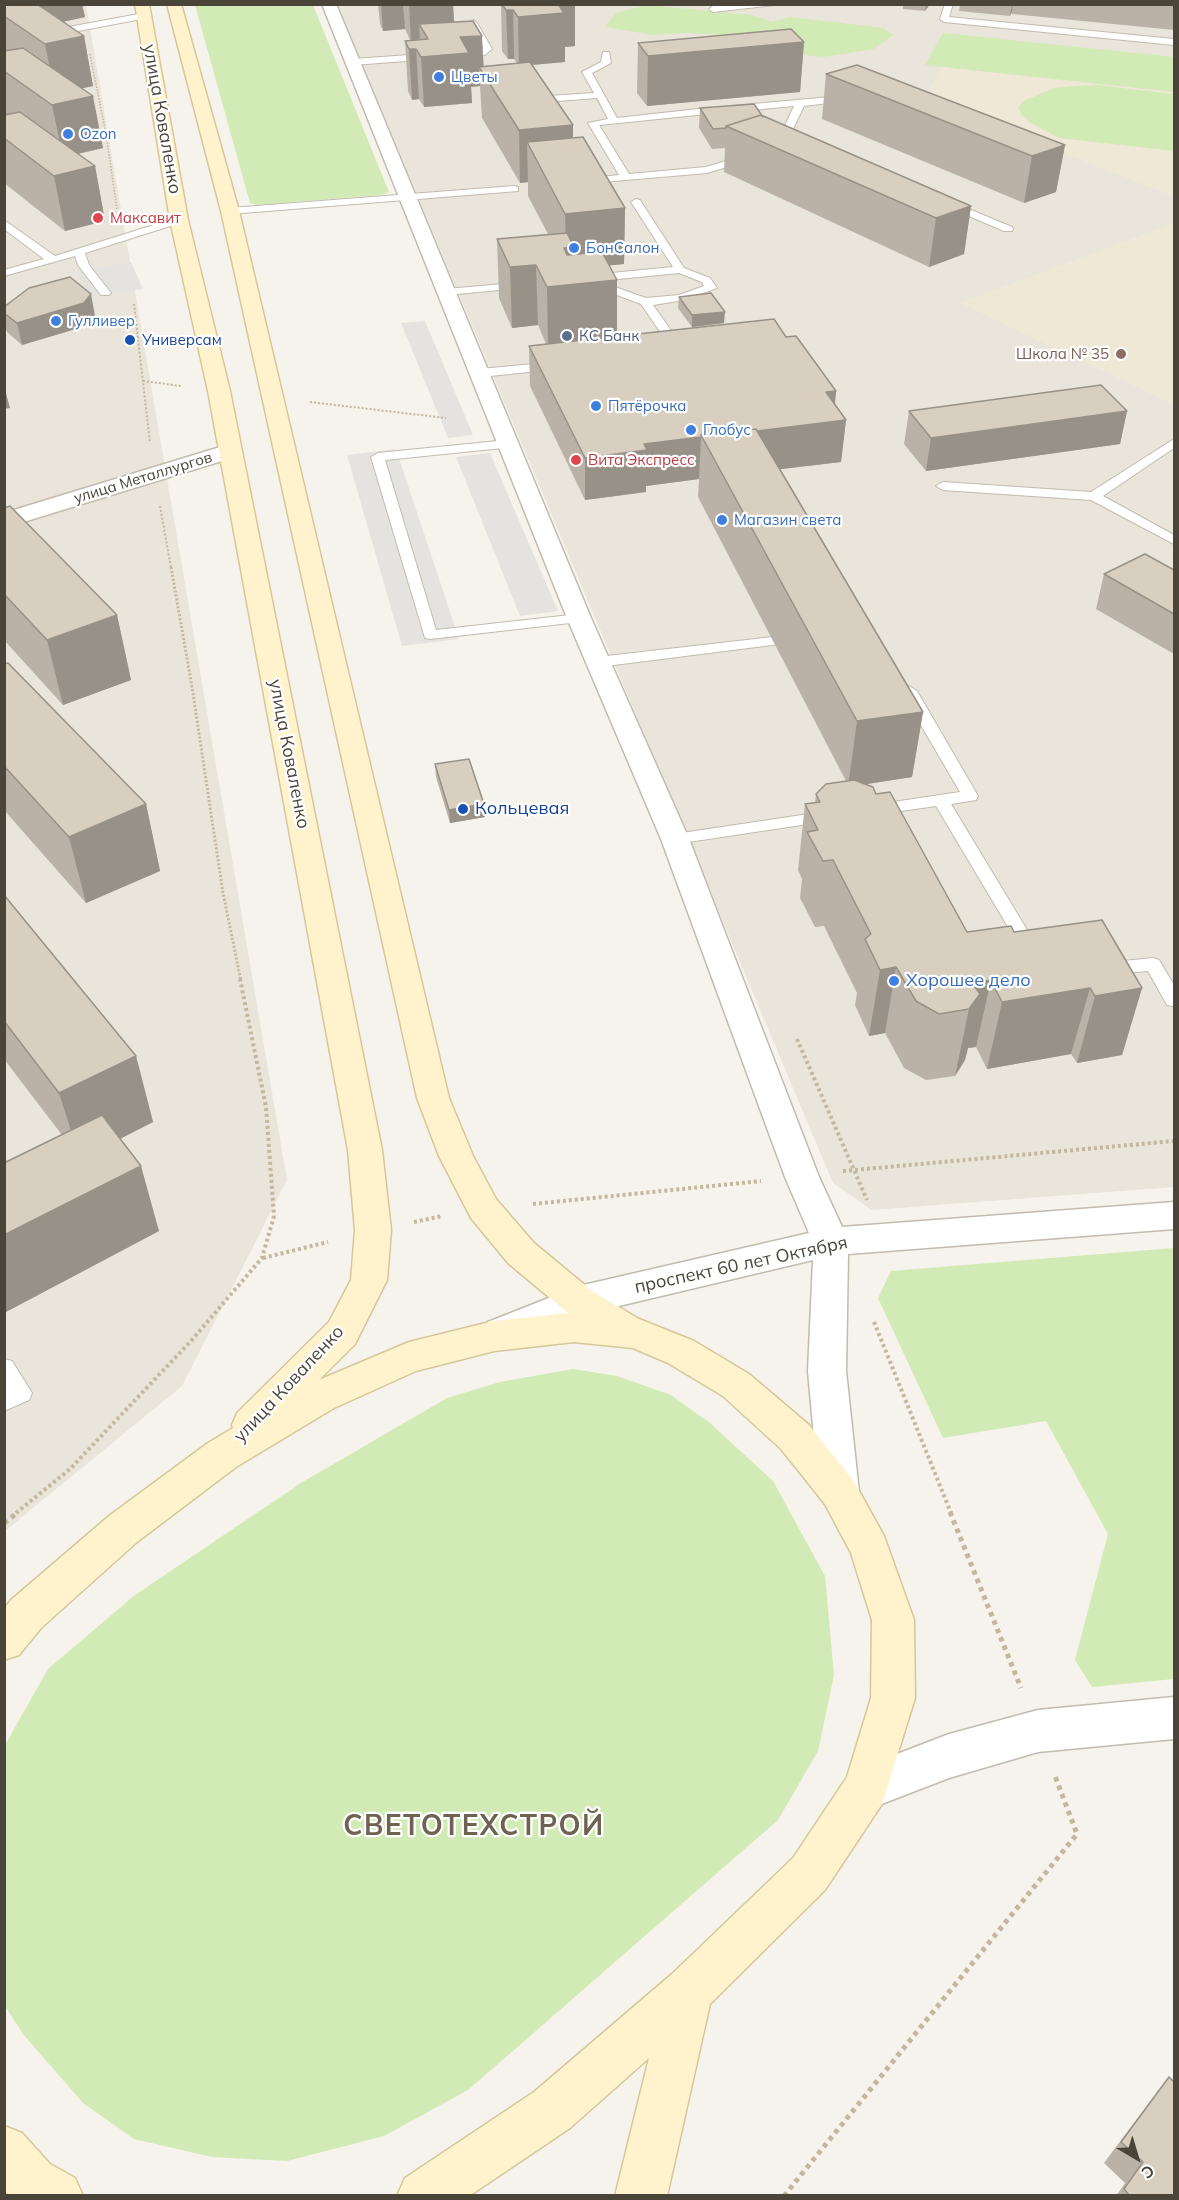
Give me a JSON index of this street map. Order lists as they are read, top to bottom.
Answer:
{
  "streets": {
    "main road": ["улица Коваленко"],
    "street": ["улица Металлургов", "проспект 60 лет Октября"]
  },
  "crossings": [
    ["улица Коваленко", "улица Металлургов"],
    ["улица Коваленко", "проспект 60 лет Октября"]
  ],
  "districts": ["СВЕТОТЕХСТРОЙ"],
  "places": [
    "Цветы",
    "Ozon",
    "Максавит",
    "БонСалон",
    "Гулливер",
    "КС Банк",
    "Универсам",
    "Школа № 35",
    "Пятёрочка",
    "Глобус",
    "Вита Экспресс",
    "Магазин света",
    "Кольцевая",
    "Хорошее дело"
  ],
  "north": "bottom right"
}
